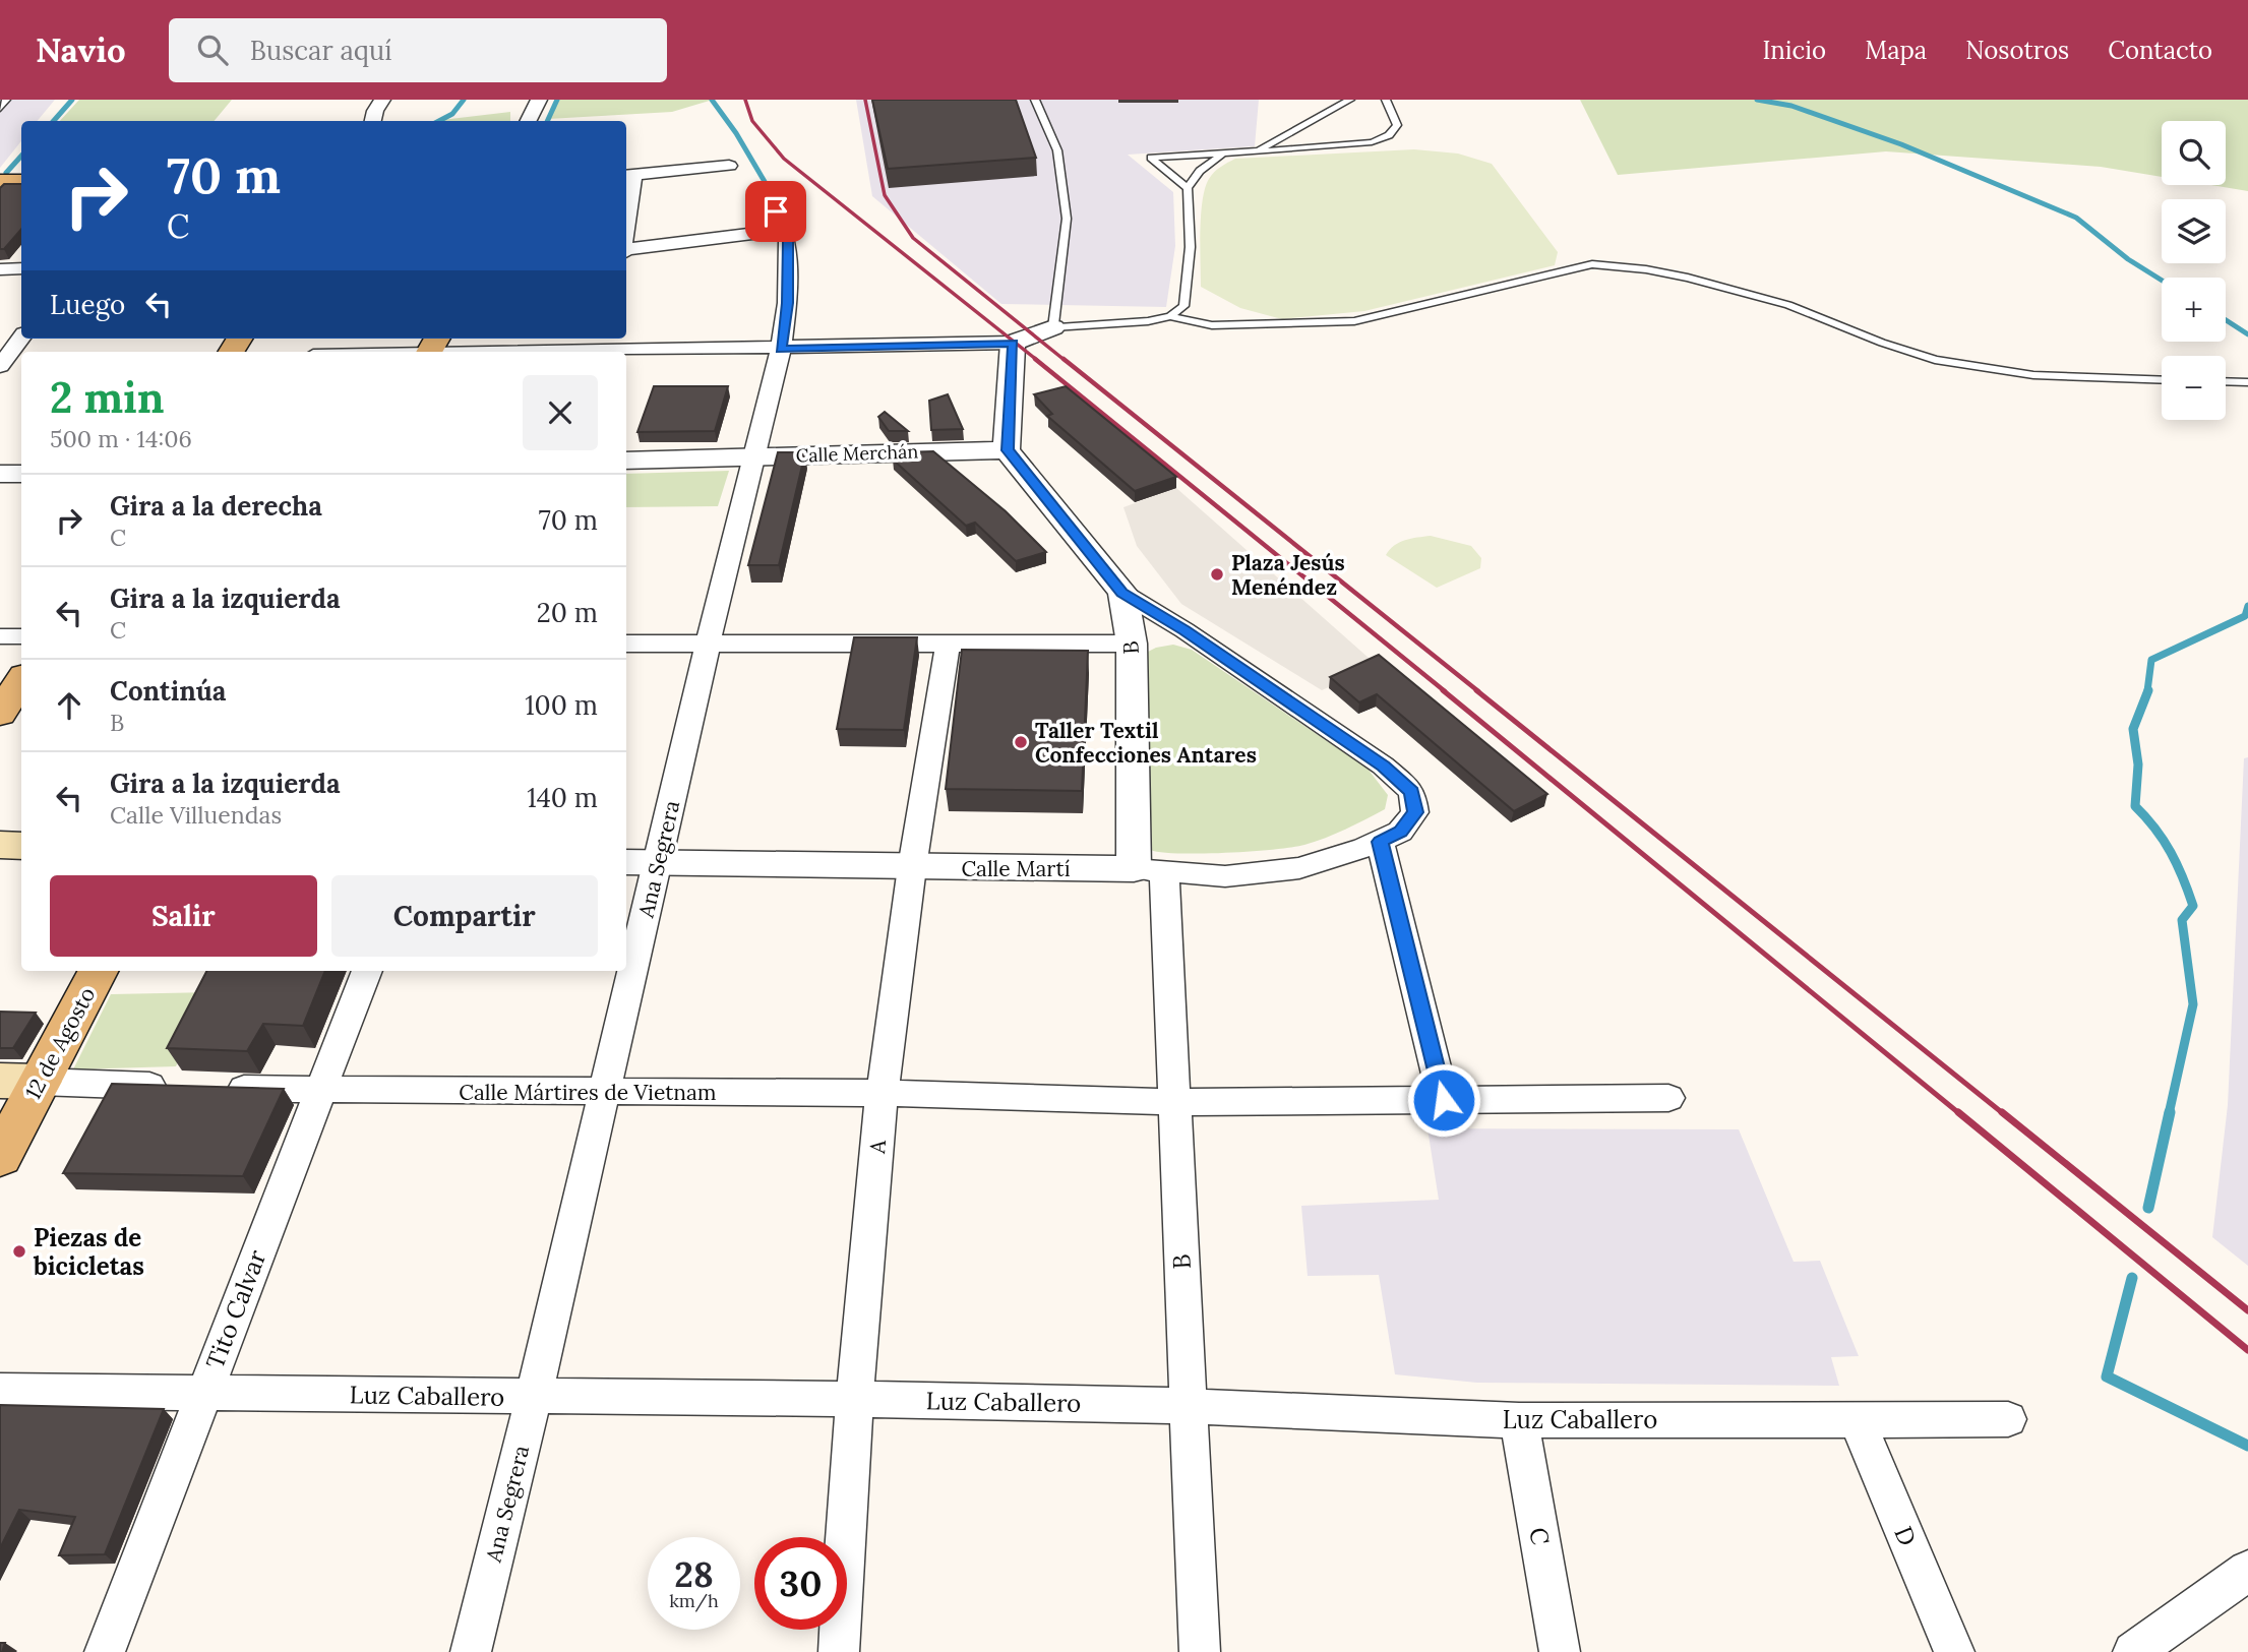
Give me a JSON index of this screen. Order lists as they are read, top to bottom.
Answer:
{
  "streets": {
    "main road": ["12 de Agosto"],
    "street": [
      "Calle Merchán",
      "B",
      "Ana Segrera",
      "Calle Martí",
      "Calle Mártires de Vietnam",
      "A",
      "Tito Calvar",
      "Luz Caballero",
      "C",
      "D"
    ]
  },
  "crossings": [
    ["Calle Merchán", "B"],
    ["Calle Merchán", "Ana Segrera"],
    ["B", "Calle Martí"],
    ["B", "Calle Mártires de Vietnam"],
    ["B", "Luz Caballero"],
    ["Ana Segrera", "Calle Martí"],
    ["Ana Segrera", "Calle Mártires de Vietnam"],
    ["Ana Segrera", "Luz Caballero"],
    ["Calle Martí", "A"],
    ["12 de Agosto", "Calle Mártires de Vietnam"],
    ["Calle Mártires de Vietnam", "A"],
    ["Calle Mártires de Vietnam", "Tito Calvar"],
    ["A", "Luz Caballero"],
    ["Tito Calvar", "Luz Caballero"],
    ["Luz Caballero", "C"],
    ["Luz Caballero", "D"]
  ],
  "places": ["Plaza Jesús Menéndez", "Taller Textil Confecciones Antares", "Piezas de bicicletas"],
  "page": {
    "header": "Navio",
    "search": "Buscar aquí",
    "nav": [
      "Inicio",
      "Mapa",
      "Nosotros",
      "Contacto"
    ],
    "map_buttons": ["+", "−"],
    "turn": ["70 m", "C"],
    "then": "Luego",
    "heading": ["2 min", "500 m · 14:06"],
    "list": [
      {
        "name": "Gira a la derecha",
        "note": "C",
        "value": "70 m"
      },
      {
        "name": "Gira a la izquierda",
        "note": "C",
        "value": "20 m"
      },
      {
        "name": "Continúa",
        "note": "B",
        "value": "100 m"
      },
      {
        "name": "Gira a la izquierda",
        "note": "Calle Villuendas",
        "value": "140 m"
      }
    ],
    "buttons": ["Salir", "Compartir"],
    "speed": "28 km/h",
    "limit": "30"
  }
}
